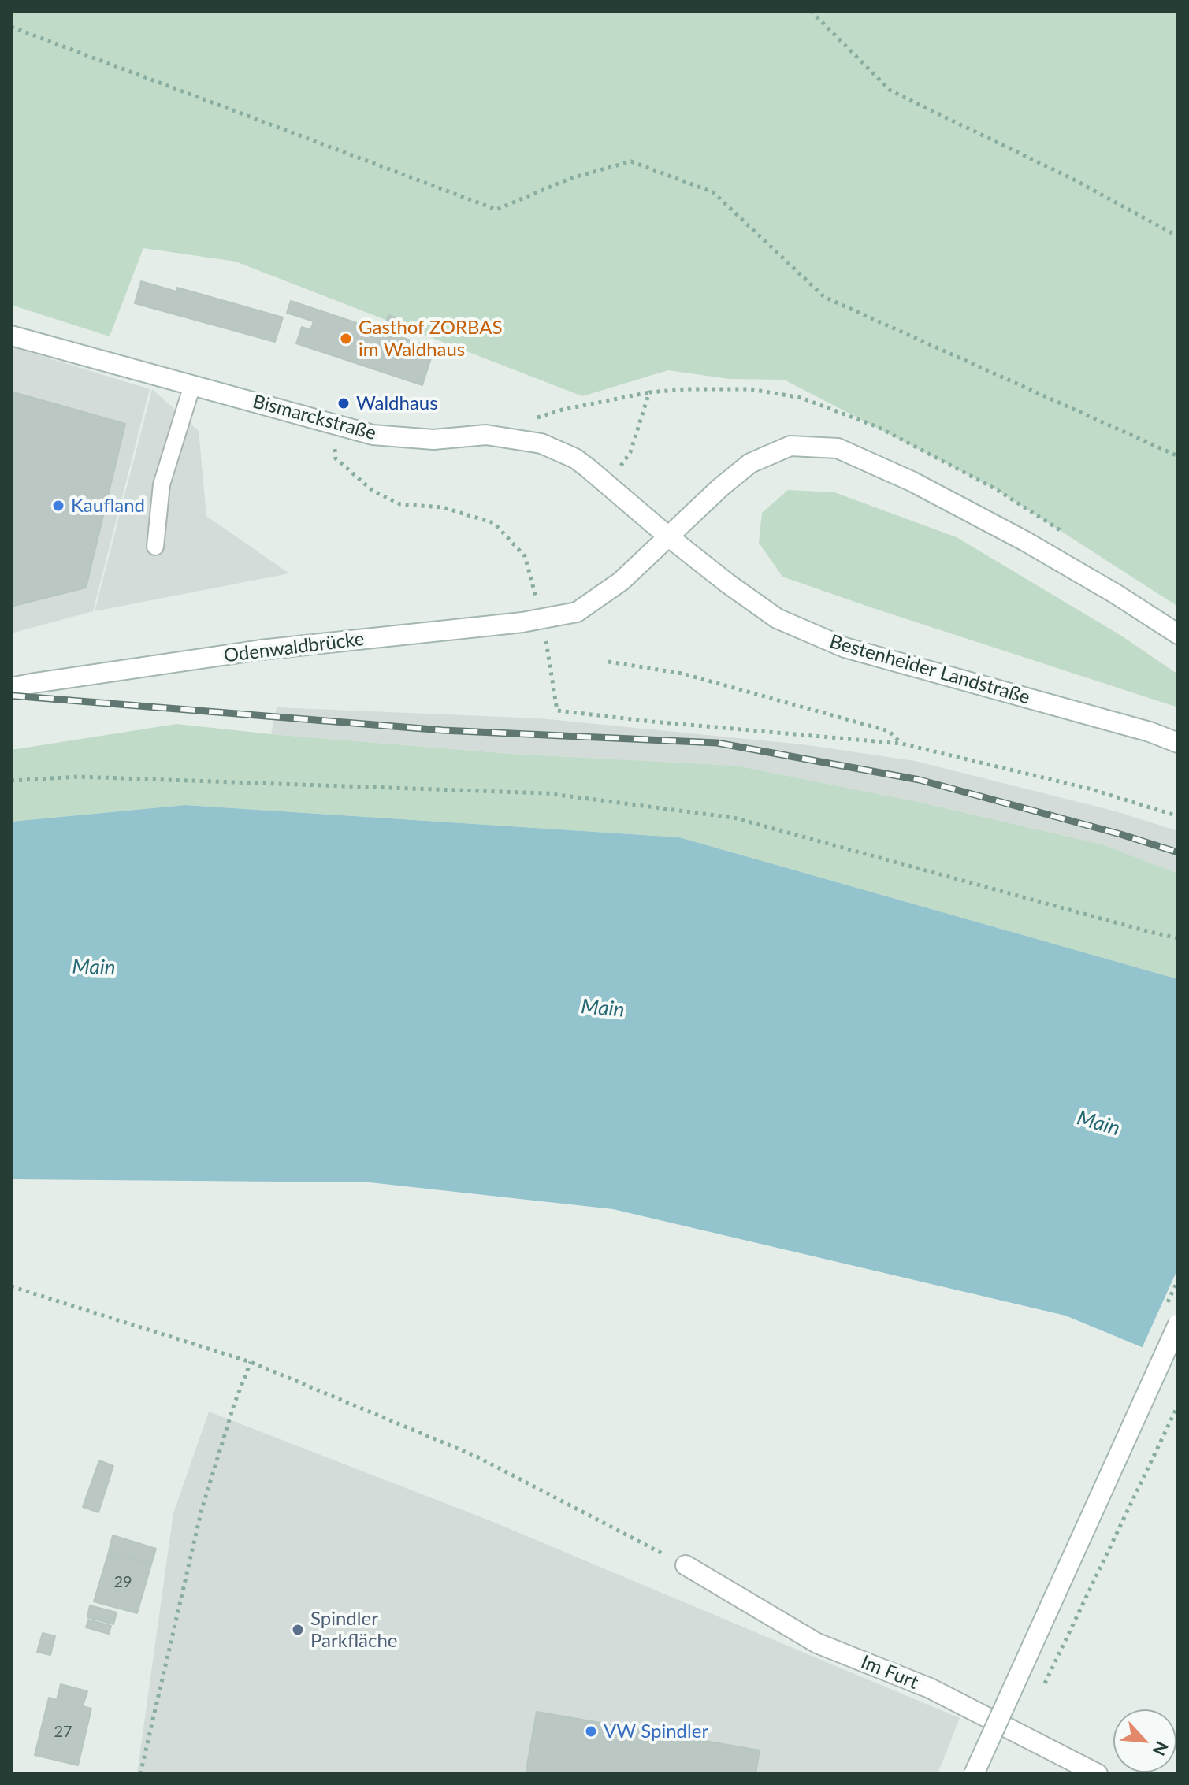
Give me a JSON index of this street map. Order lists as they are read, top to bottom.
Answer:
{
  "streets": {
    "main road": [
      "Bismarckstraße",
      "Odenwaldbrücke",
      "Bestenheider Landstraße",
      "Im Furt"
    ]
  },
  "crossings": [
    ["Bismarckstraße", "Odenwaldbrücke"],
    ["Bismarckstraße", "Bestenheider Landstraße"],
    ["Odenwaldbrücke", "Bestenheider Landstraße"]
  ],
  "water": ["Main"],
  "places": [
    "Gasthof ZORBAS im Waldhaus",
    "Waldhaus",
    "Kaufland",
    "Spindler Parkfläche",
    "VW Spindler"
  ],
  "house_numbers": ["29", "27"],
  "north": "bottom right"
}
